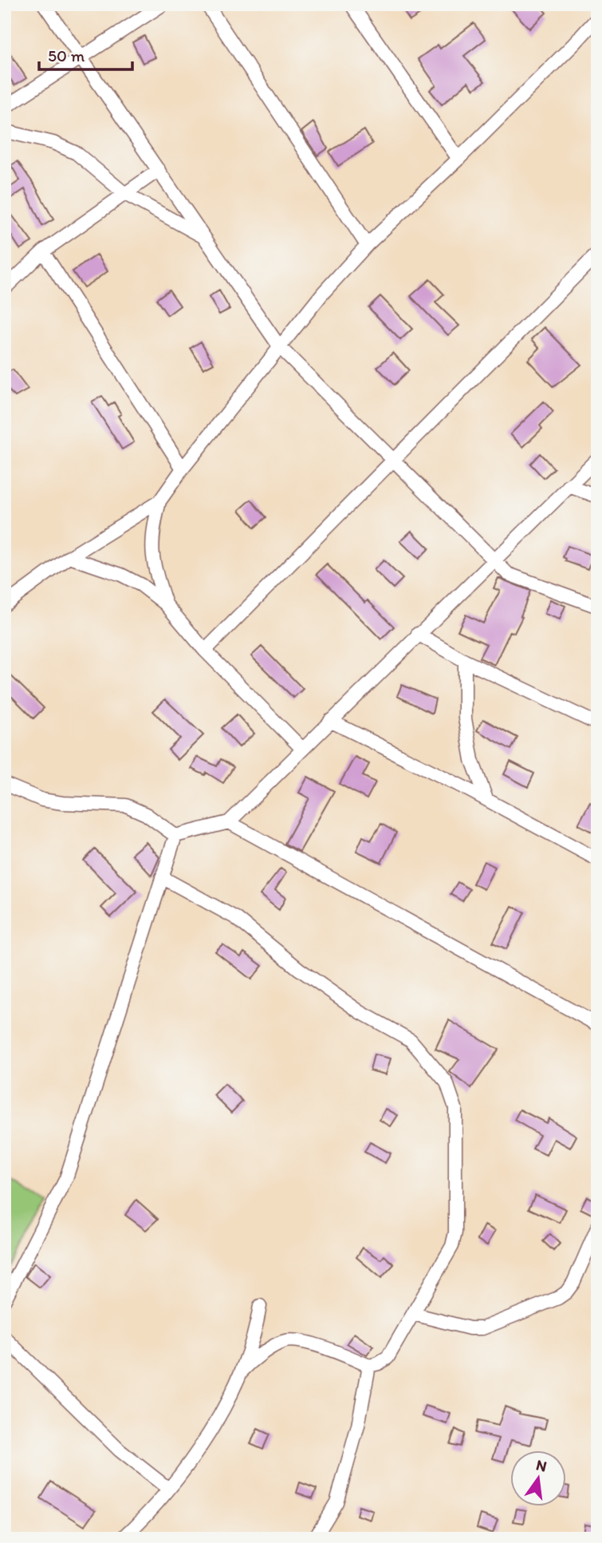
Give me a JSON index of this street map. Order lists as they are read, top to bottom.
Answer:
{
  "scale_bar": "50 m",
  "north": "top"
}
